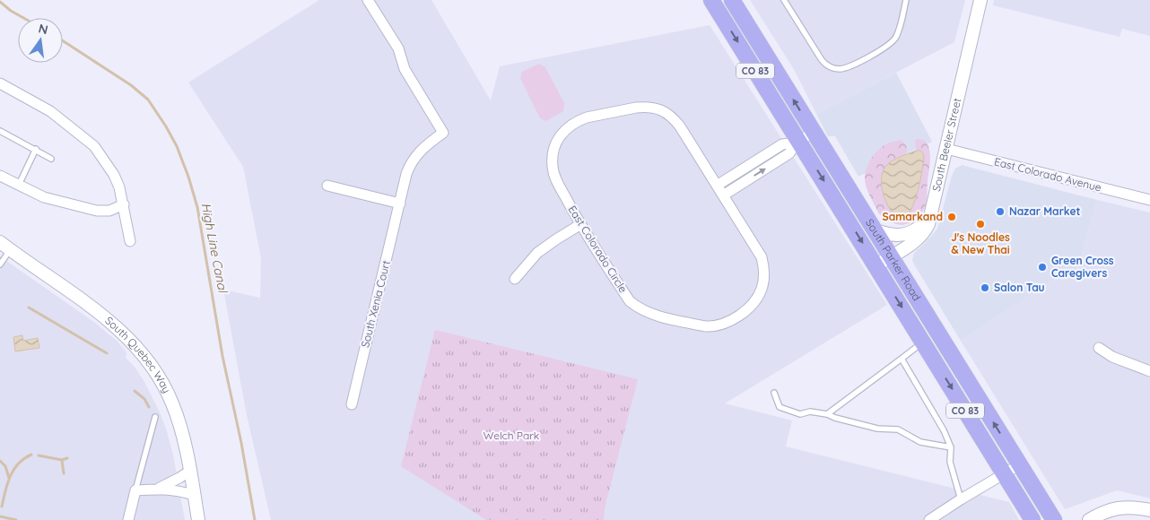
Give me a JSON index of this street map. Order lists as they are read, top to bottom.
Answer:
{
  "streets": {
    "main road": ["CO 83", "South Parker Road"],
    "street": [
      "South Beeler Street",
      "East Colorado Avenue",
      "East Colorado Circle",
      "South Xenia Court",
      "South Quebec Way"
    ]
  },
  "crossings": [
    ["South Beeler Street", "East Colorado Avenue"],
    ["South Beeler Street", "South Parker Road"]
  ],
  "water": ["High Line Canal"],
  "parks": ["Welch Park"],
  "places": [
    "Nazar Market",
    "Samarkand",
    "J's Noodles & New Thai",
    "Green Cross Caregivers",
    "Salon Tau"
  ],
  "north": "top"
}
